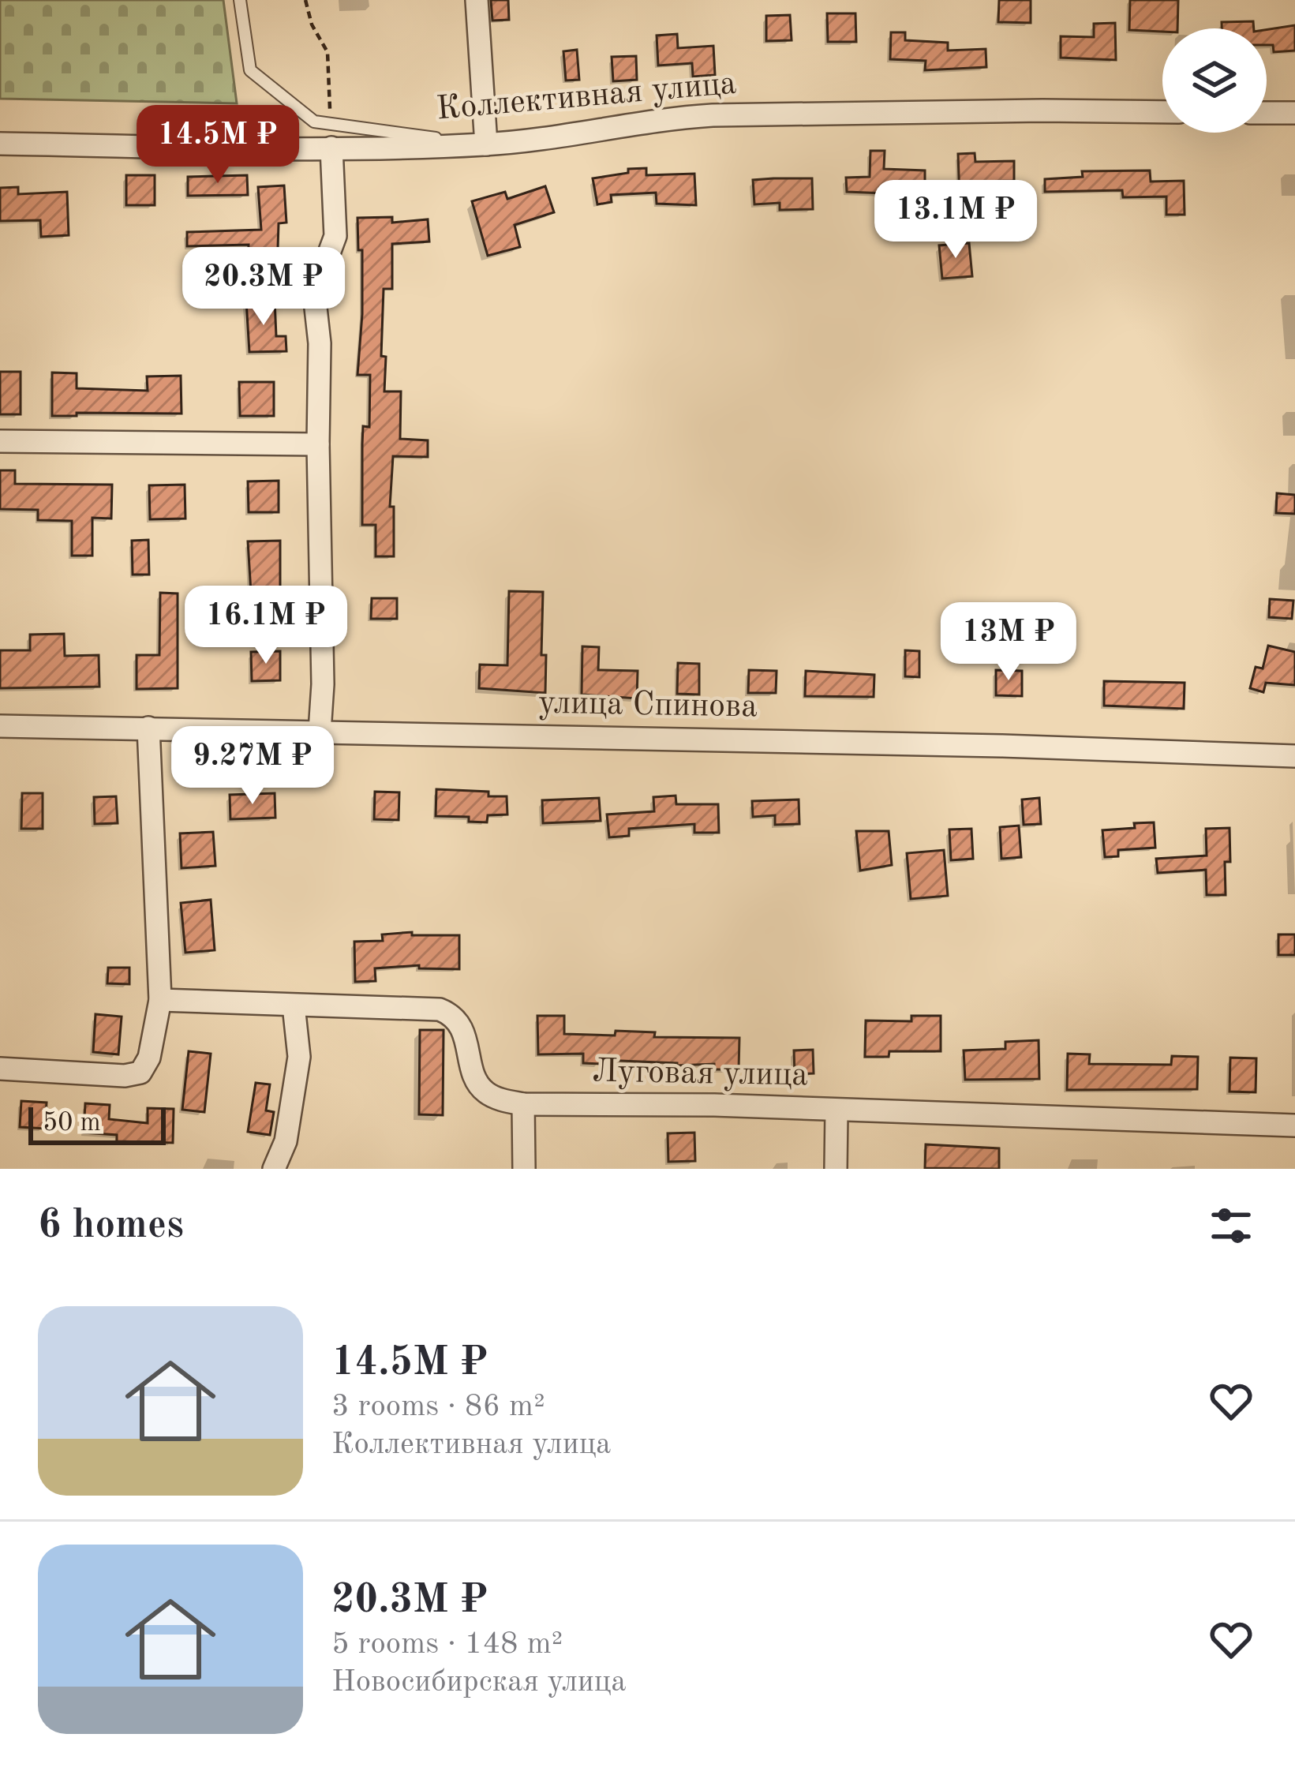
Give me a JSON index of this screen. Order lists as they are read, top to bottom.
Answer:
{
  "streets": {
    "street": ["Коллективная улица", "улица Спинова", "Луговая улица"]
  },
  "scale_bar": "50 m",
  "page": {
    "price": [
      "14.5M ₽",
      "13.1M ₽",
      "20.3M ₽",
      "16.1M ₽",
      "13M ₽",
      "9.27M ₽"
    ],
    "scale": "50 m",
    "heading": "6 homes",
    "list": [
      {
        "name": "14.5M ₽",
        "note": "3 rooms · 86 m² · Коллективная улица"
      },
      {
        "name": "20.3M ₽",
        "note": "5 rooms · 148 m² · Новосибирская улица"
      }
    ]
  }
}
